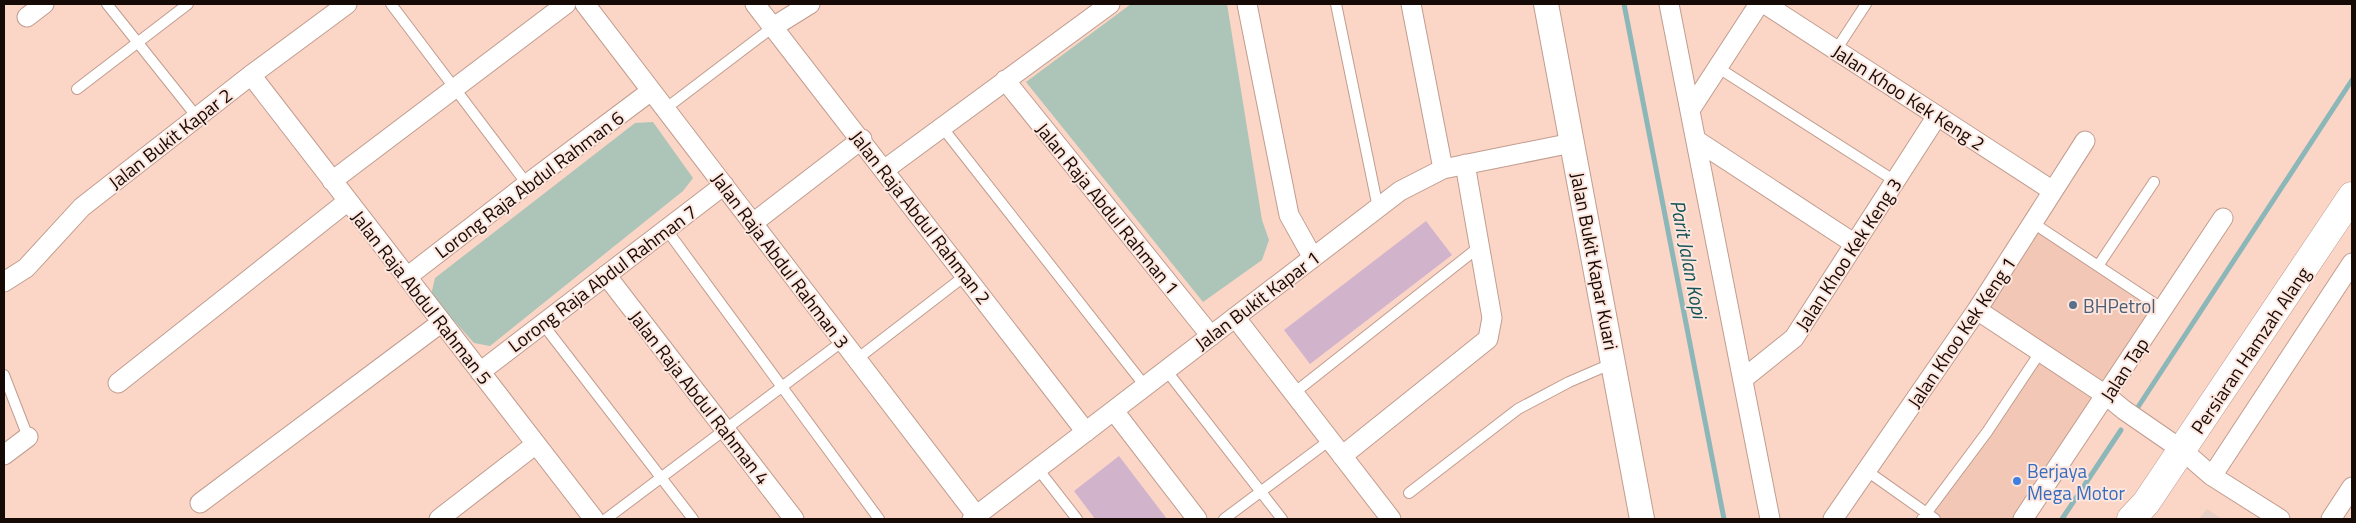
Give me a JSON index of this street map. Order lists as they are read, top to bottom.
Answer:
{
  "streets": {
    "main road": ["Persiaran Hamzah Alang"],
    "street": [
      "Jalan Khoo Kek Keng 2",
      "Jalan Bukit Kapar 2",
      "Lorong Raja Abdul Rahman 6",
      "Jalan Raja Abdul Rahman 1",
      "Jalan Raja Abdul Rahman 2",
      "Jalan Khoo Kek Keng 3",
      "Jalan Raja Abdul Rahman 3",
      "Jalan Bukit Kapar Kuari",
      "Lorong Raja Abdul Rahman 7",
      "Jalan Raja Abdul Rahman 5",
      "Jalan Bukit Kapar 1",
      "Jalan Khoo Kek Keng 1",
      "Jalan Tap",
      "Jalan Raja Abdul Rahman 4"
    ]
  },
  "crossings": [
    ["Jalan Khoo Kek Keng 2", "Jalan Khoo Kek Keng 3"],
    ["Jalan Khoo Kek Keng 2", "Jalan Khoo Kek Keng 1"],
    ["Jalan Bukit Kapar 2", "Jalan Raja Abdul Rahman 5"],
    ["Lorong Raja Abdul Rahman 6", "Jalan Raja Abdul Rahman 3"],
    ["Lorong Raja Abdul Rahman 6", "Jalan Raja Abdul Rahman 5"],
    ["Jalan Raja Abdul Rahman 1", "Jalan Bukit Kapar 1"],
    ["Jalan Raja Abdul Rahman 2", "Jalan Bukit Kapar 1"],
    ["Jalan Raja Abdul Rahman 3", "Lorong Raja Abdul Rahman 7"],
    ["Jalan Raja Abdul Rahman 3", "Jalan Bukit Kapar 1"],
    ["Jalan Bukit Kapar Kuari", "Jalan Bukit Kapar 1"],
    ["Lorong Raja Abdul Rahman 7", "Jalan Raja Abdul Rahman 5"],
    ["Lorong Raja Abdul Rahman 7", "Jalan Raja Abdul Rahman 4"]
  ],
  "water": ["Parit Jalan Kopi"],
  "places": ["BHPetrol", "Berjaya Mega Motor"]
}
